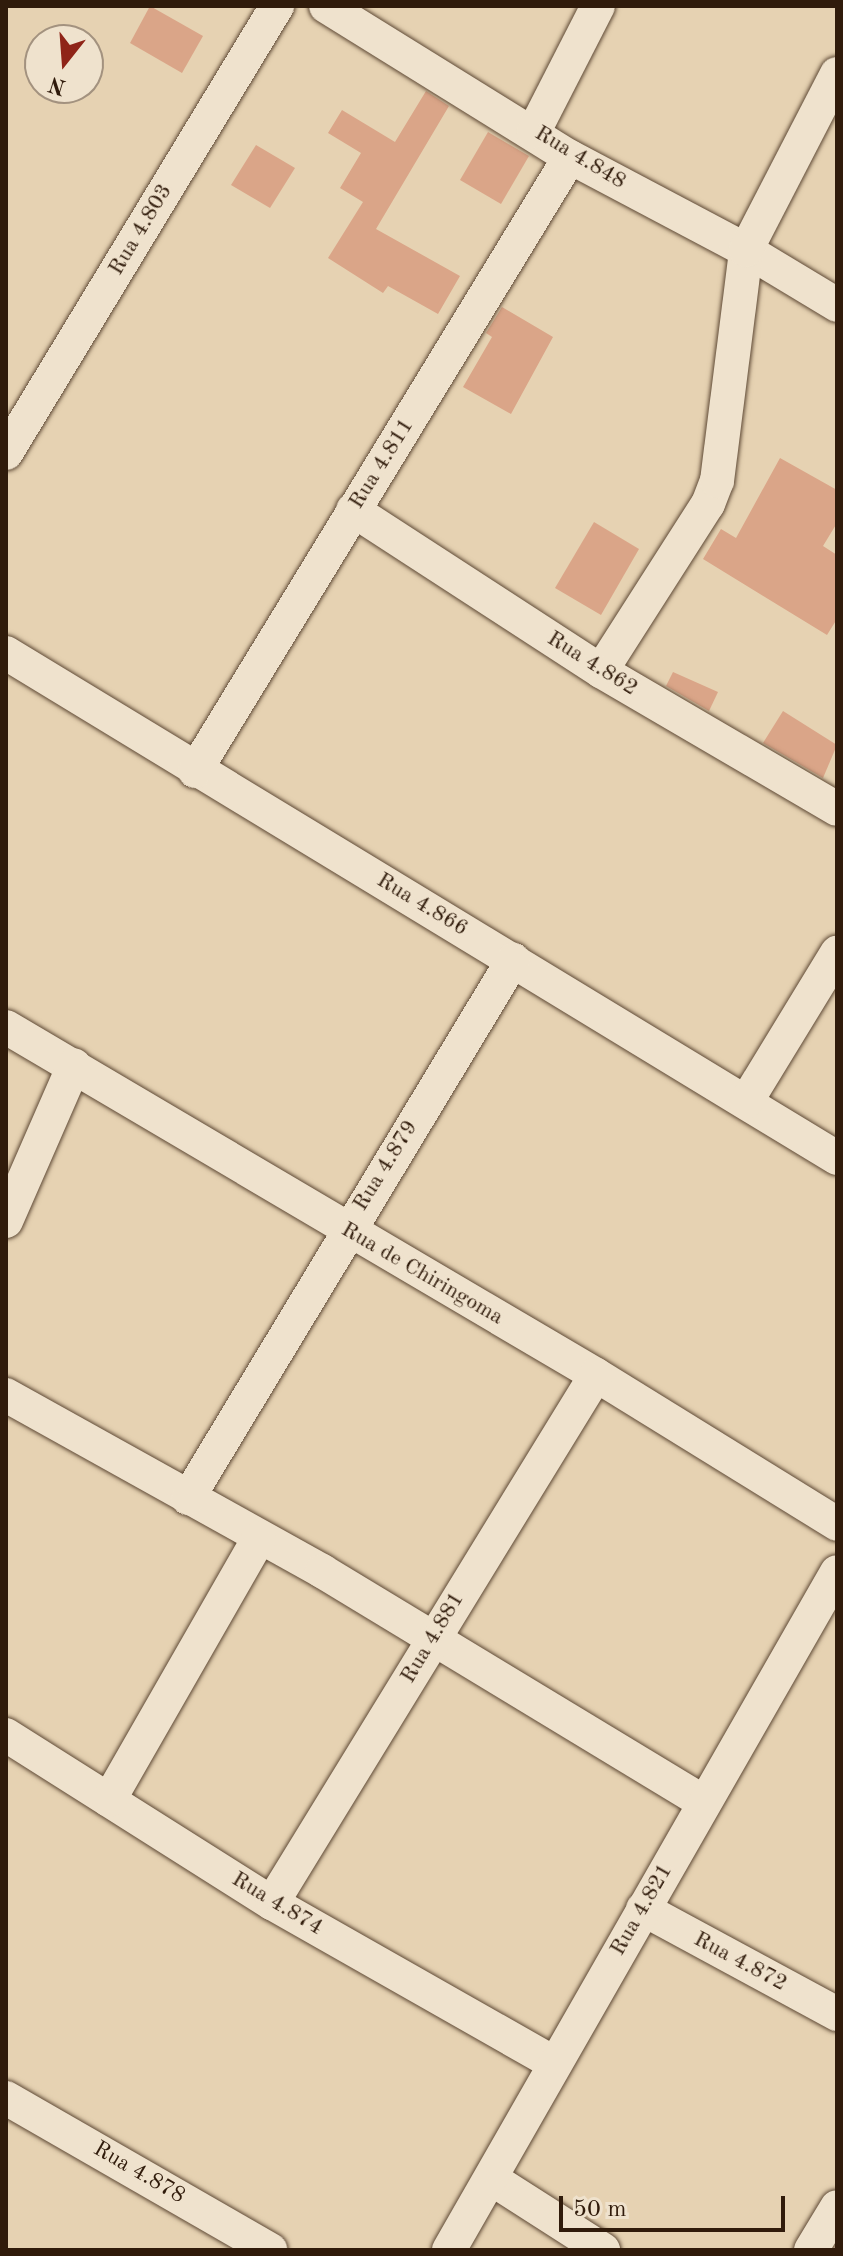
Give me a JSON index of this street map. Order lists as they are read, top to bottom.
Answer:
{
  "streets": {
    "street": [
      "Rua 4.848",
      "Rua 4.803",
      "Rua 4.811",
      "Rua 4.862",
      "Rua 4.866",
      "Rua 4.879",
      "Rua de Chiringoma",
      "Rua 4.881",
      "Rua 4.874",
      "Rua 4.821",
      "Rua 4.872",
      "Rua 4.878"
    ]
  },
  "crossings": [
    ["Rua 4.848", "Rua 4.811"],
    ["Rua 4.811", "Rua 4.862"],
    ["Rua 4.811", "Rua 4.866"],
    ["Rua 4.866", "Rua 4.879"],
    ["Rua 4.879", "Rua de Chiringoma"],
    ["Rua de Chiringoma", "Rua 4.881"],
    ["Rua 4.881", "Rua 4.874"],
    ["Rua 4.874", "Rua 4.821"],
    ["Rua 4.821", "Rua 4.872"]
  ],
  "scale_bar": "50 m",
  "north": "bottom"
}
